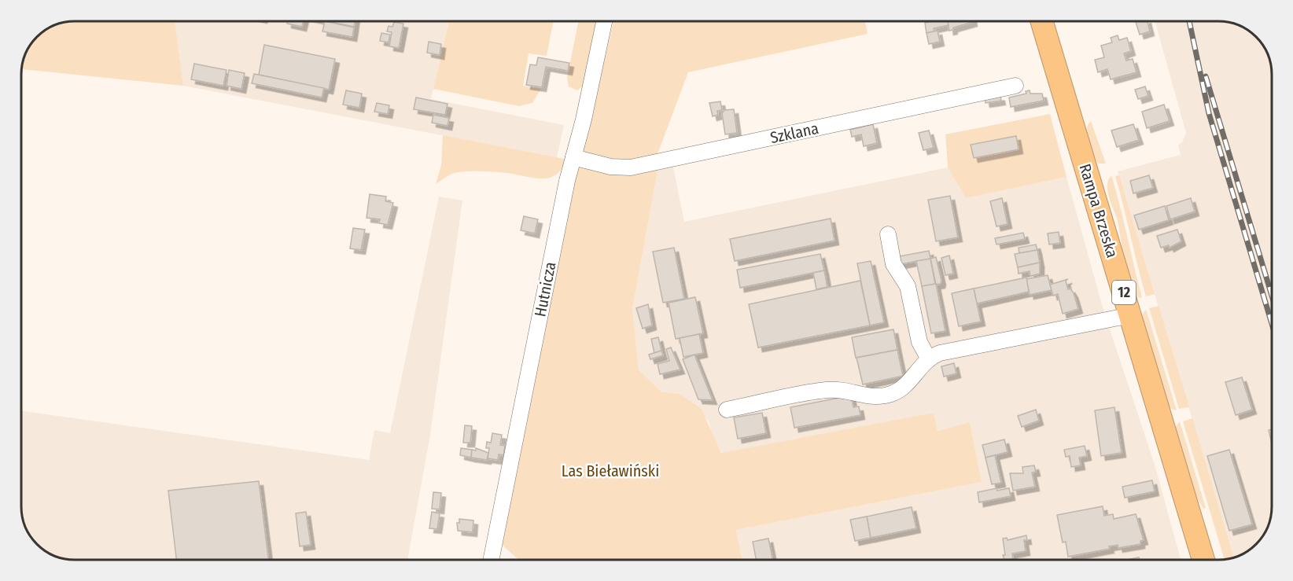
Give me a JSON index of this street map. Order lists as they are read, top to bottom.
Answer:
{
  "streets": {
    "highway": ["Rampa Brzeska", "12"],
    "street": ["Szklana", "Hutnicza"]
  },
  "crossings": [
    ["Szklana", "Hutnicza"]
  ],
  "parks": ["Las Bieławiński"]
}
